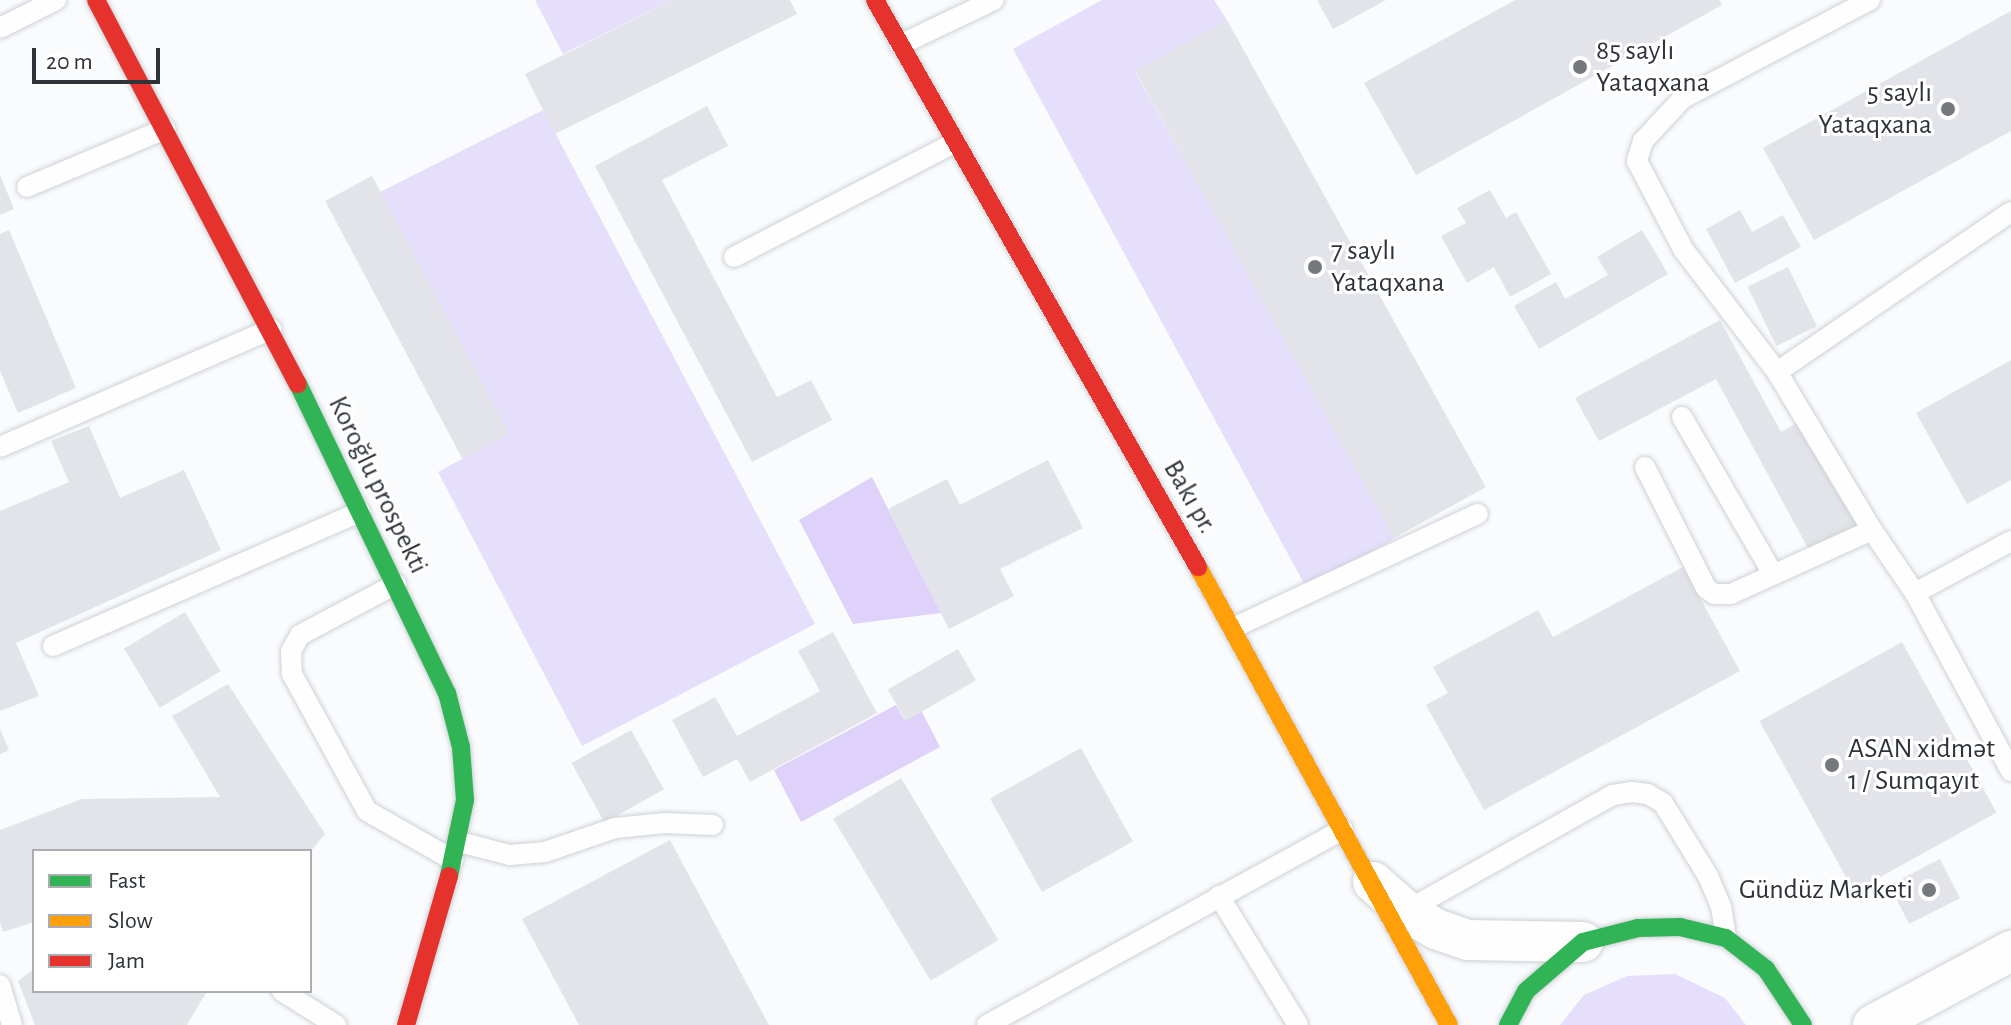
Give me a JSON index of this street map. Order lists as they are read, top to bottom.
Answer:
{
  "streets": {
    "street": ["Koroğlu prospekti", "Bakı pr."]
  },
  "places": [
    "85 saylı Yataqxana",
    "5 saylı Yataqxana",
    "7 saylı Yataqxana",
    "ASAN xidmət 1 / Sumqayıt",
    "Gündüz Marketi"
  ],
  "legend": ["Fast", "Slow", "Jam"],
  "scale_bar": "20 m"
}
